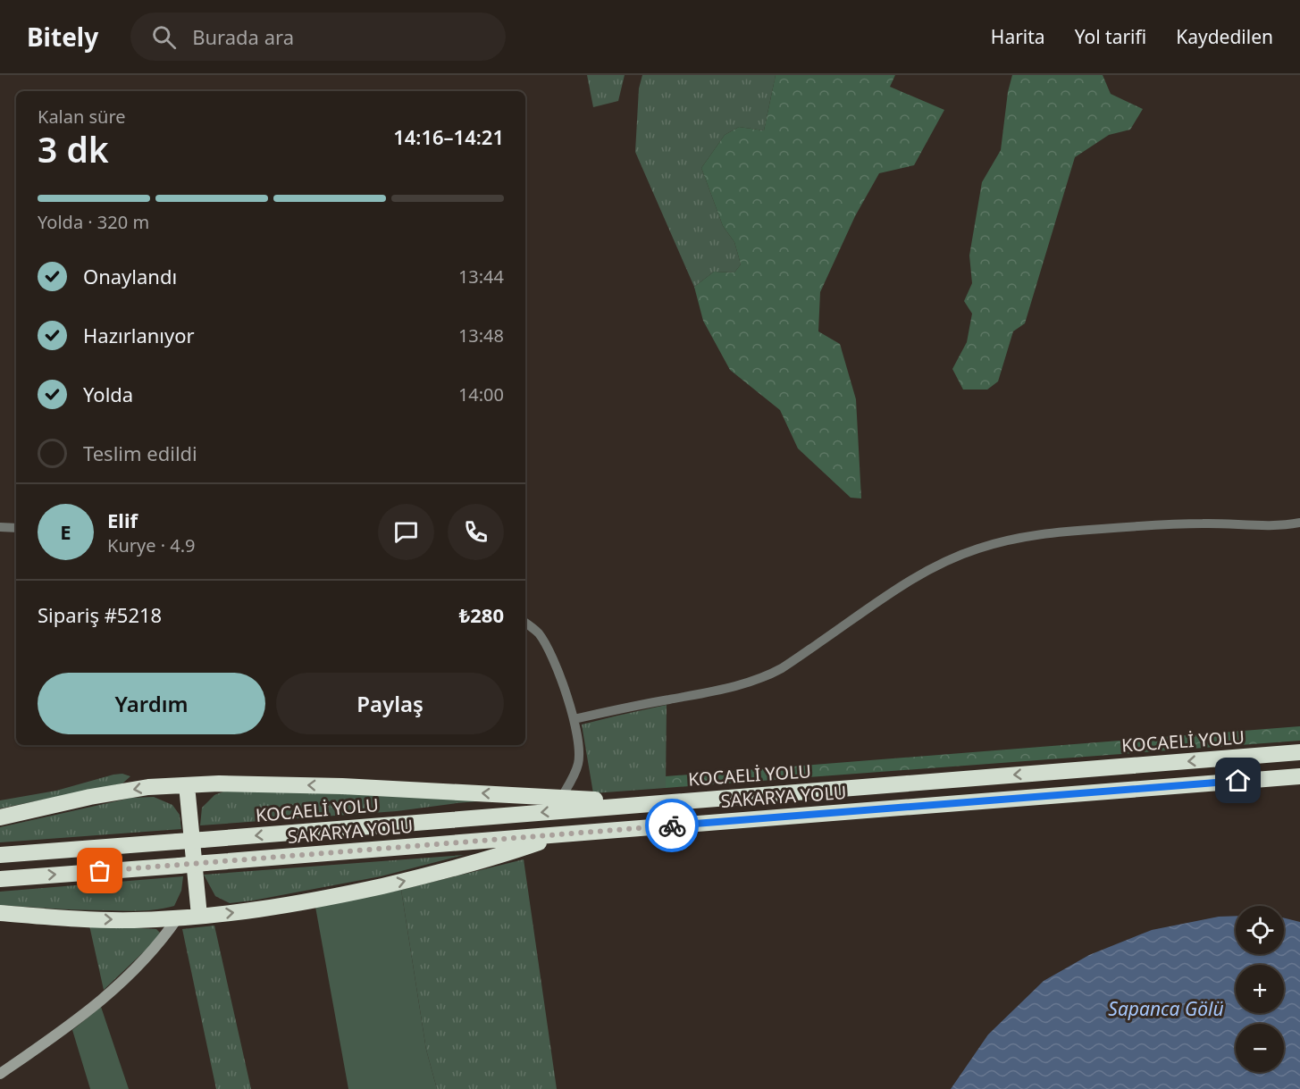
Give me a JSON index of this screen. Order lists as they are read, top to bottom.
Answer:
{
  "streets": {
    "highway": ["KOCAELİ YOLU", "SAKARYA YOLU"]
  },
  "water": ["Sapanca Gölü"],
  "page": {
    "header": "Bitely",
    "search": "Burada ara",
    "nav": ["Harita", "Yol tarifi", "Kaydedilen"],
    "heading": ["3 dk", "Kalan süre", "14:16–14:21"],
    "panel": [
      "Elif",
      "Kurye · 4.9",
      "Sipariş #5218",
      "₺280"
    ],
    "bar": "Yolda · 320 m",
    "list": [
      ["Onaylandı", "13:44"],
      ["Hazırlanıyor", "13:48"],
      ["Yolda", "14:00"],
      "Teslim edildi"
    ],
    "round": "E",
    "buttons": ["Yardım", "Paylaş"],
    "map_buttons": ["+", "−"]
  }
}
